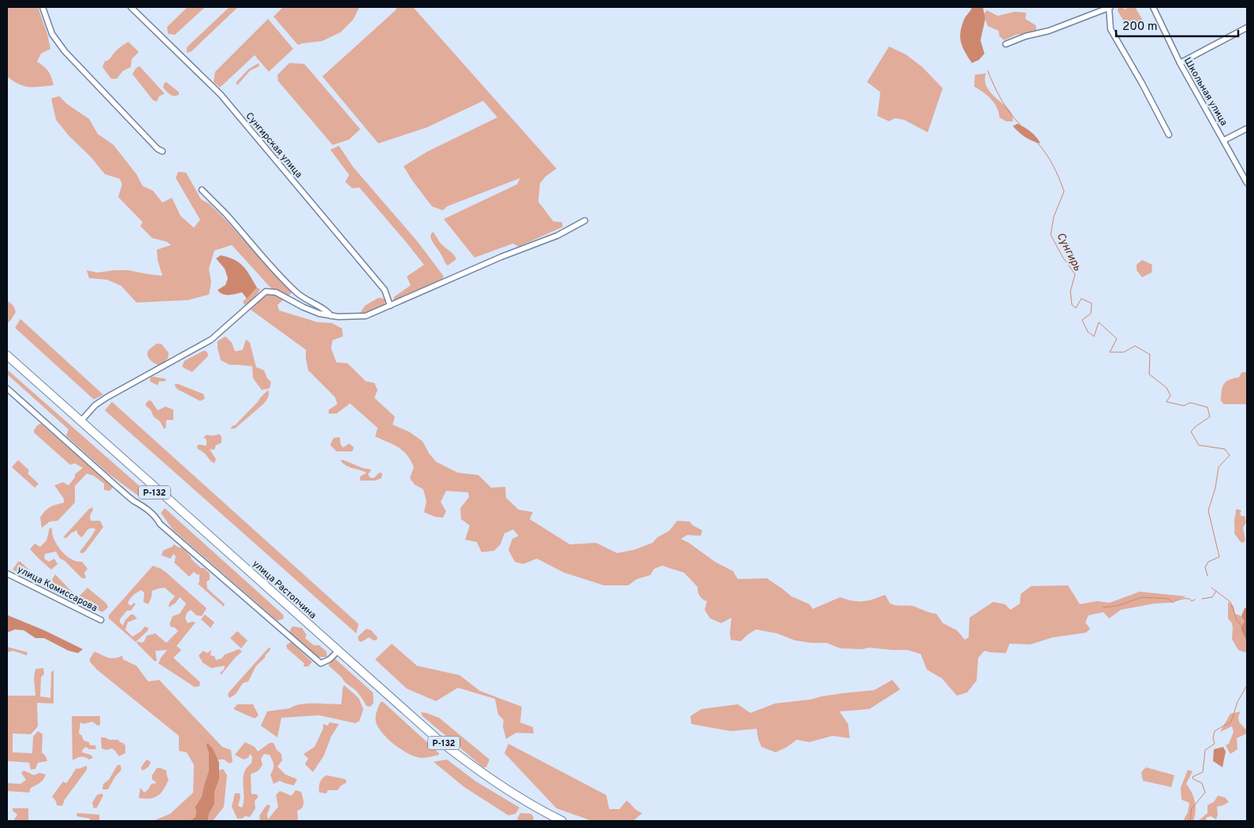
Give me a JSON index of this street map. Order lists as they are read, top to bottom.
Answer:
{
  "streets": {
    "highway": ["Р-132", "улица Растопчина"],
    "street": ["Школьная улица", "Сунгирская улица", "улица Комиссарова"]
  },
  "water": ["Сунгирь"],
  "scale_bar": "200 m"
}
